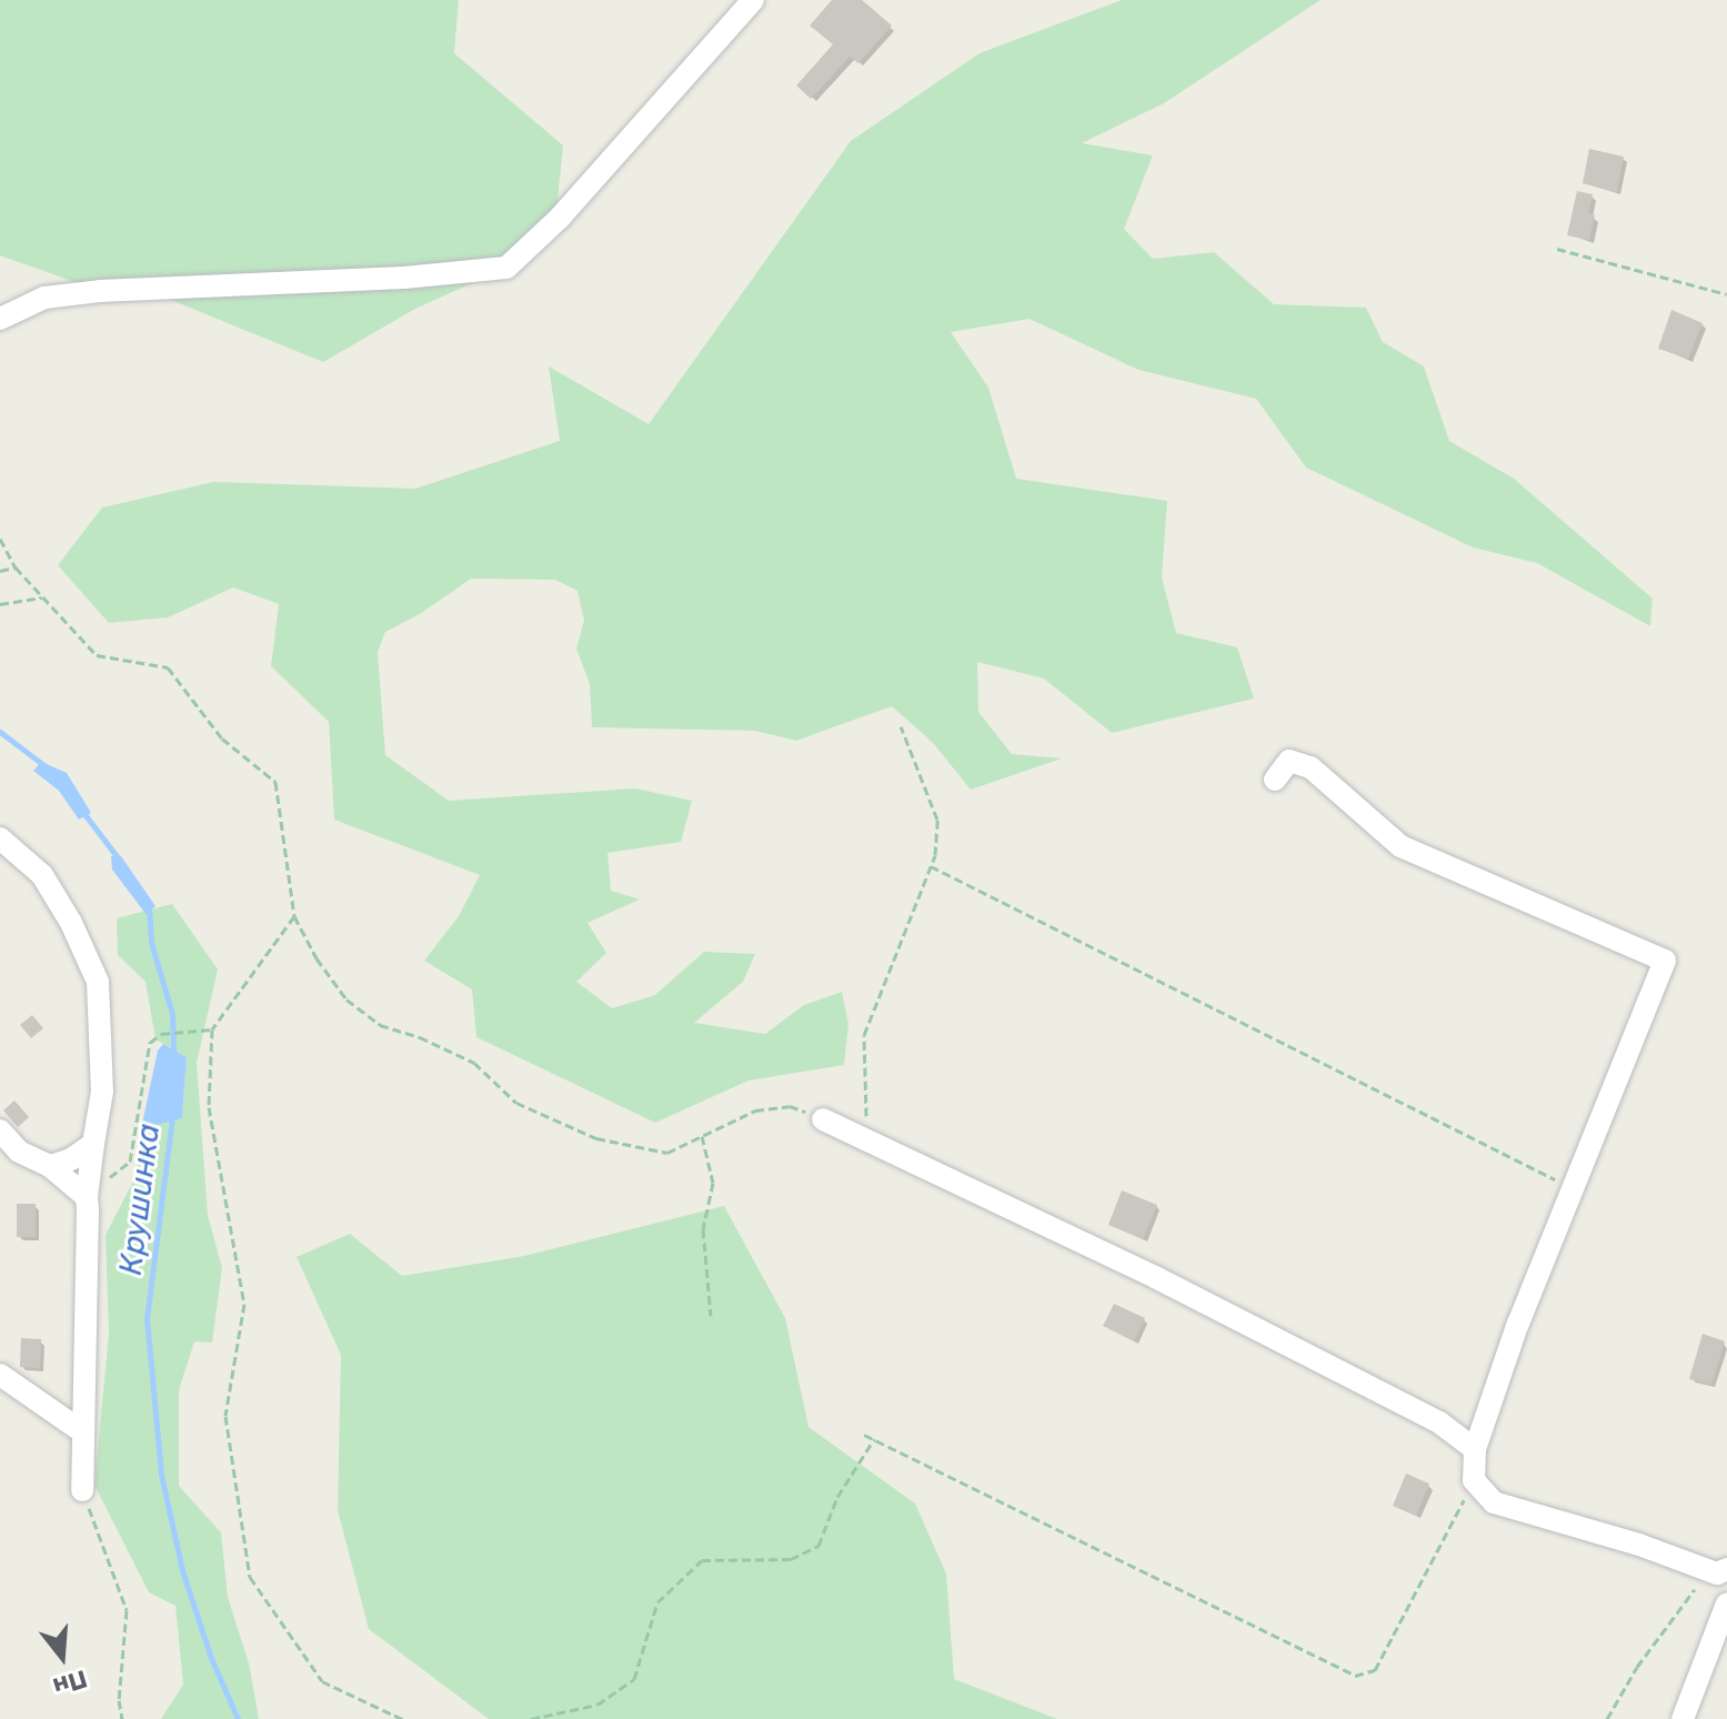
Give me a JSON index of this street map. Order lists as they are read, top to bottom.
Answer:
{
  "water": ["Крушинка"],
  "north": "bottom"
}
